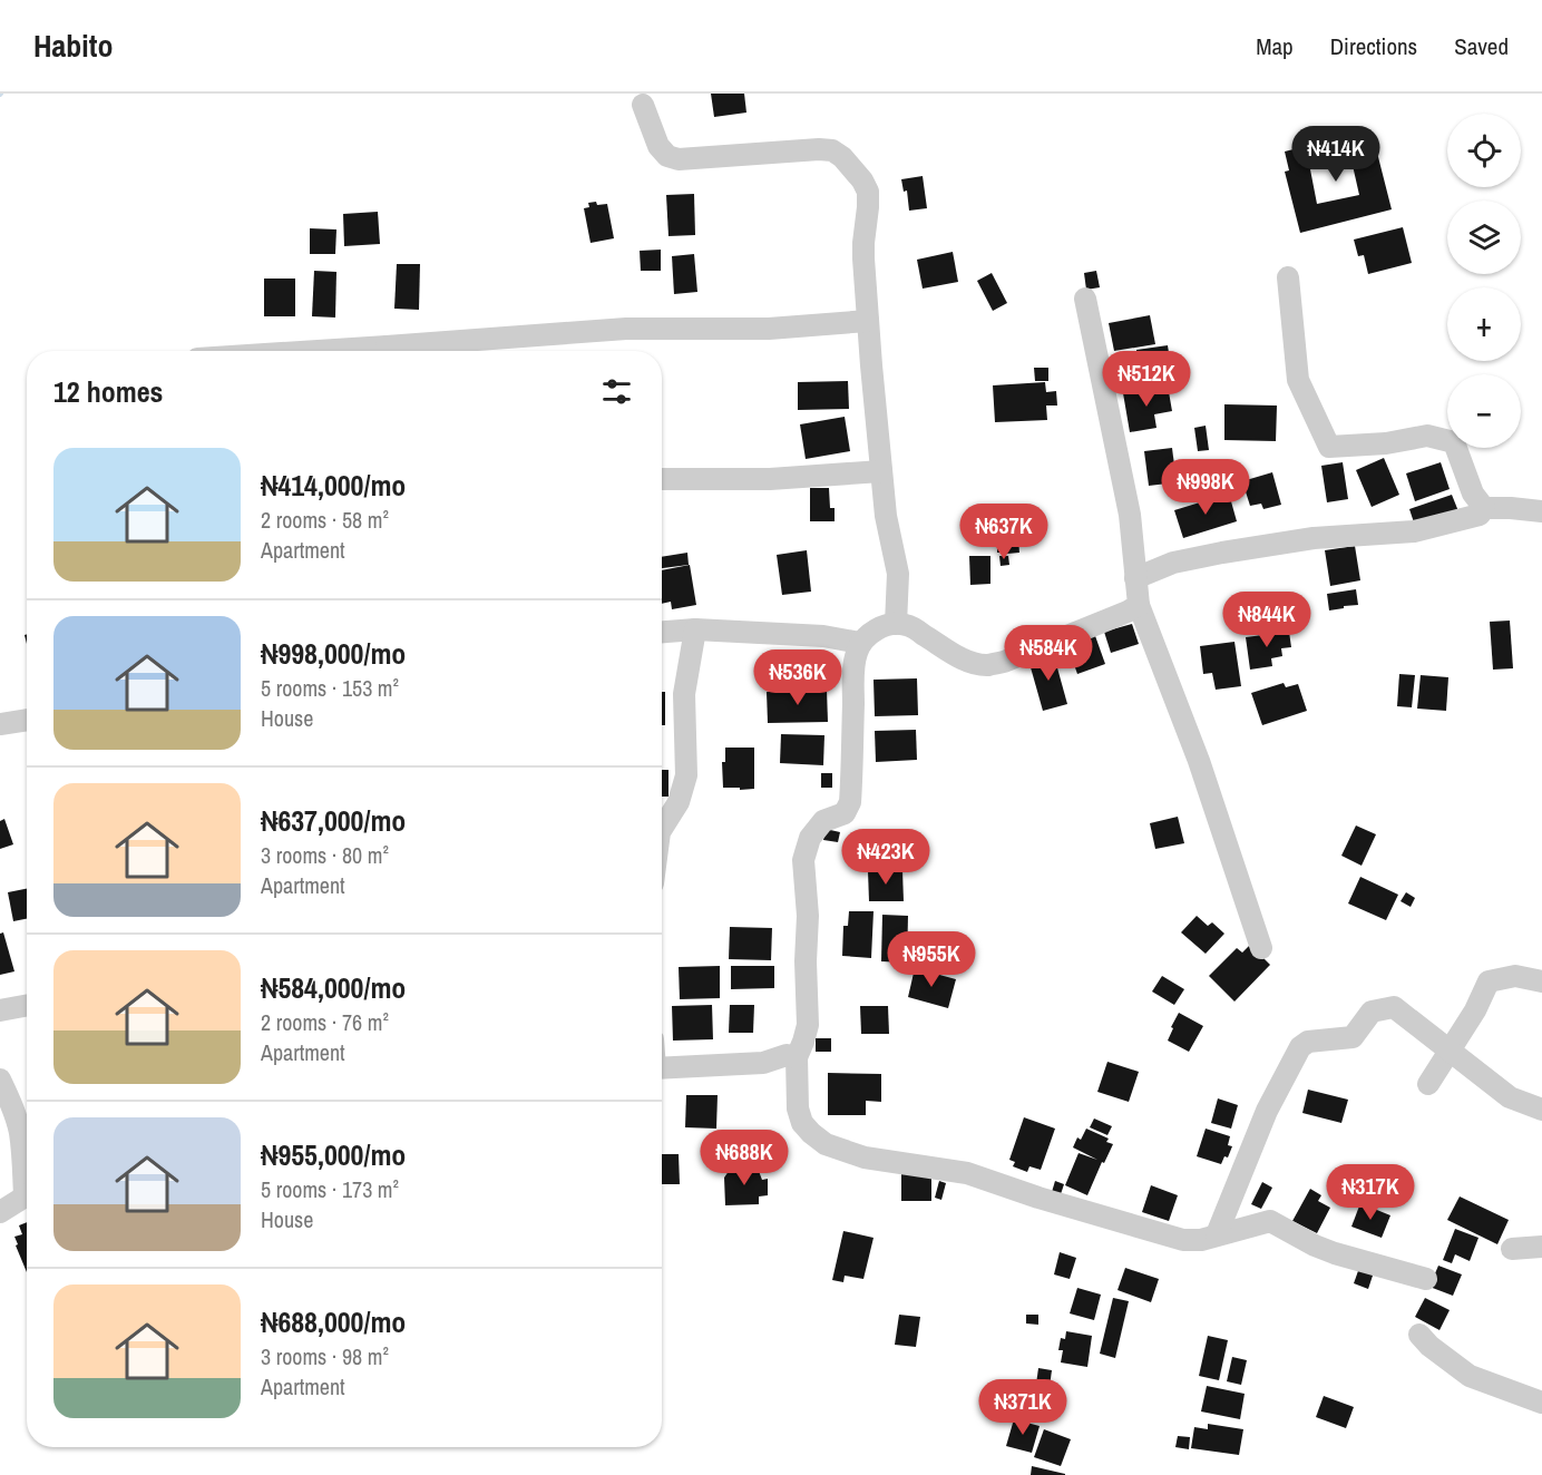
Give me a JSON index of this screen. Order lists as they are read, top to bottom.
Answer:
{
  "page": {
    "header": "Habito",
    "nav": ["Map", "Directions", "Saved"],
    "map_buttons": ["+", "−"],
    "price": [
      "₦414K",
      "₦512K",
      "₦998K",
      "₦637K",
      "₦844K",
      "₦584K",
      "₦536K",
      "₦423K",
      "₦955K",
      "₦688K",
      "₦317K",
      "₦371K"
    ],
    "heading": "12 homes",
    "list": [
      {
        "name": "₦414,000/mo",
        "note": "2 rooms · 58 m² · Apartment"
      },
      {
        "name": "₦998,000/mo",
        "note": "5 rooms · 153 m² · House"
      },
      {
        "name": "₦637,000/mo",
        "note": "3 rooms · 80 m² · Apartment"
      },
      {
        "name": "₦584,000/mo",
        "note": "2 rooms · 76 m² · Apartment"
      },
      {
        "name": "₦955,000/mo",
        "note": "5 rooms · 173 m² · House"
      },
      {
        "name": "₦688,000/mo",
        "note": "3 rooms · 98 m² · Apartment"
      }
    ]
  }
}
